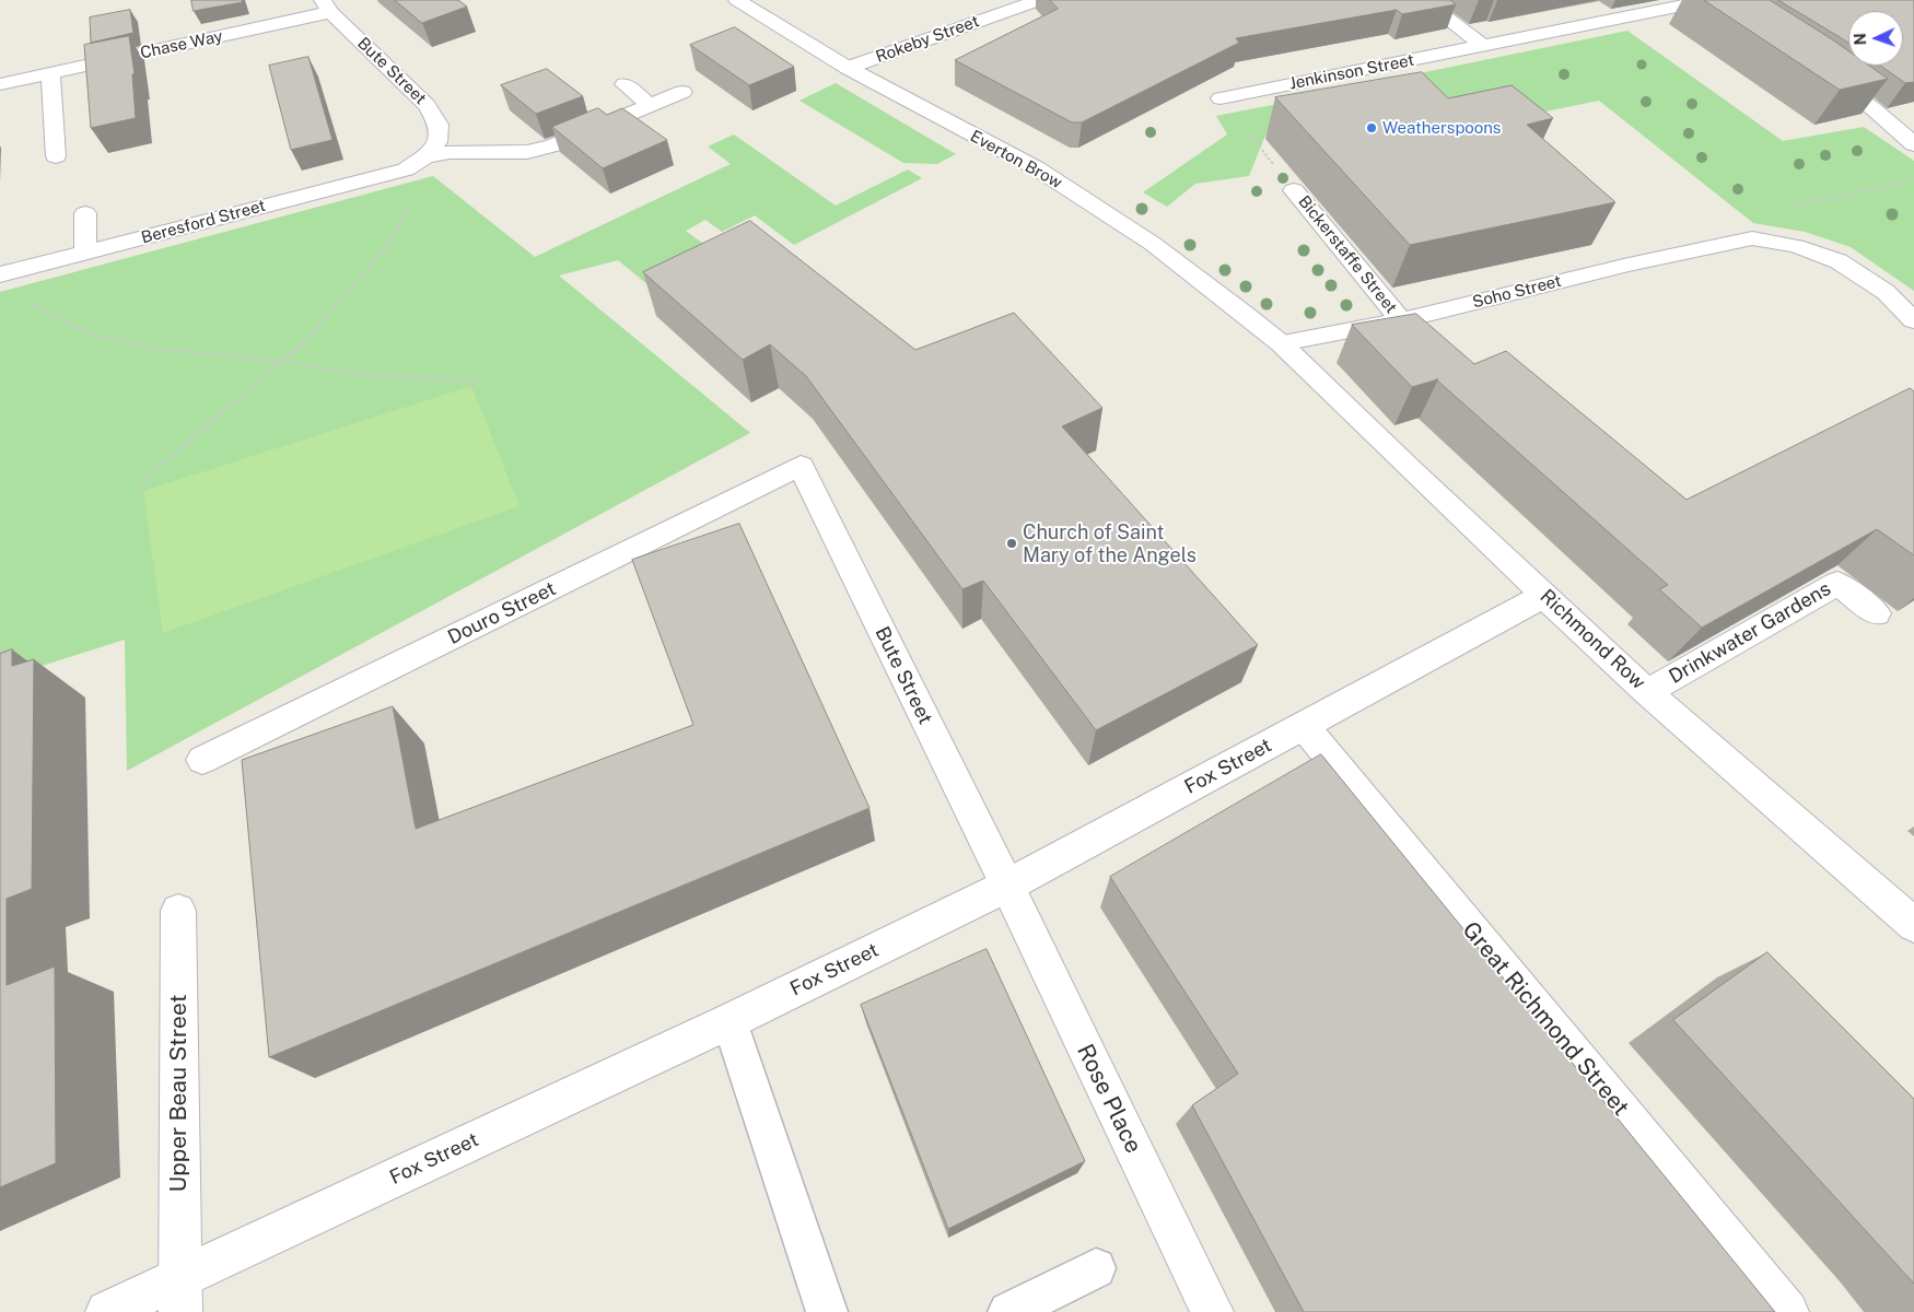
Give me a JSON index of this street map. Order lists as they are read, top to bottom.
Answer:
{
  "streets": {
    "street": [
      "Rokeby Street",
      "Chase Way",
      "Bute Street",
      "Jenkinson Street",
      "Everton Brow",
      "Beresford Street",
      "Bickerstaffe Street",
      "Soho Street",
      "Douro Street",
      "Drinkwater Gardens",
      "Richmond Row",
      "Fox Street",
      "Great Richmond Street",
      "Upper Beau Street",
      "Rose Place"
    ]
  },
  "crossings": [
    ["Rokeby Street", "Everton Brow"],
    ["Chase Way", "Bute Street"],
    ["Bute Street", "Beresford Street"],
    ["Bute Street", "Douro Street"],
    ["Bute Street", "Fox Street"],
    ["Bute Street", "Rose Place"],
    ["Everton Brow", "Soho Street"],
    ["Everton Brow", "Richmond Row"],
    ["Bickerstaffe Street", "Soho Street"],
    ["Soho Street", "Richmond Row"],
    ["Drinkwater Gardens", "Richmond Row"],
    ["Richmond Row", "Fox Street"],
    ["Fox Street", "Great Richmond Street"],
    ["Fox Street", "Upper Beau Street"],
    ["Fox Street", "Rose Place"]
  ],
  "places": ["Weatherspoons", "Church of Saint Mary of the Angels"],
  "north": "left"
}
